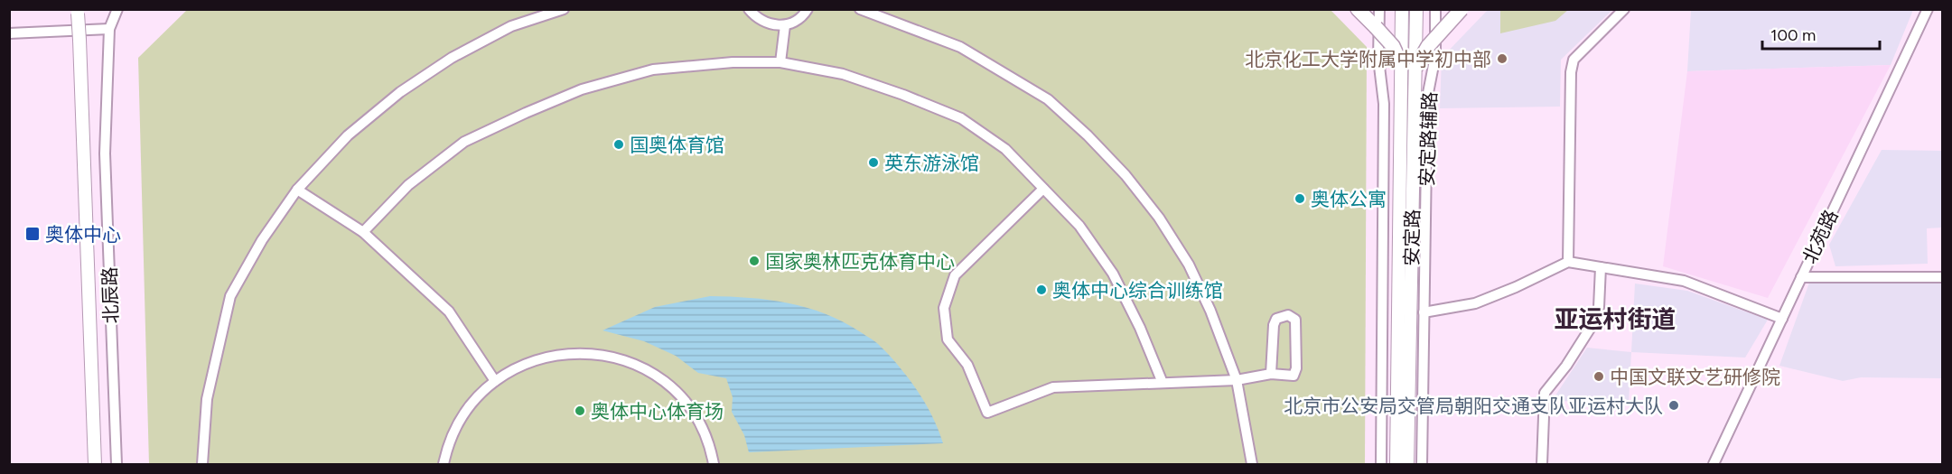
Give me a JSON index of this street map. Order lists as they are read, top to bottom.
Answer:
{
  "streets": {
    "main road": ["安定路", "北辰路"],
    "street": ["安定路辅路", "北苑路"]
  },
  "districts": ["亚运村街道"],
  "places": {
    "other": [
      "北京化工大学附属中学初中部",
      "国奥体育馆",
      "英东游泳馆",
      "奥体公寓",
      "国家奥林匹克体育中心",
      "奥体中心综合训练馆",
      "中国文联文艺研修院",
      "北京市公安局交管局朝阳交通支队亚运村大队",
      "奥体中心体育场"
    ],
    "transit": ["奥体中心"]
  },
  "scale_bar": "100 m"
}
